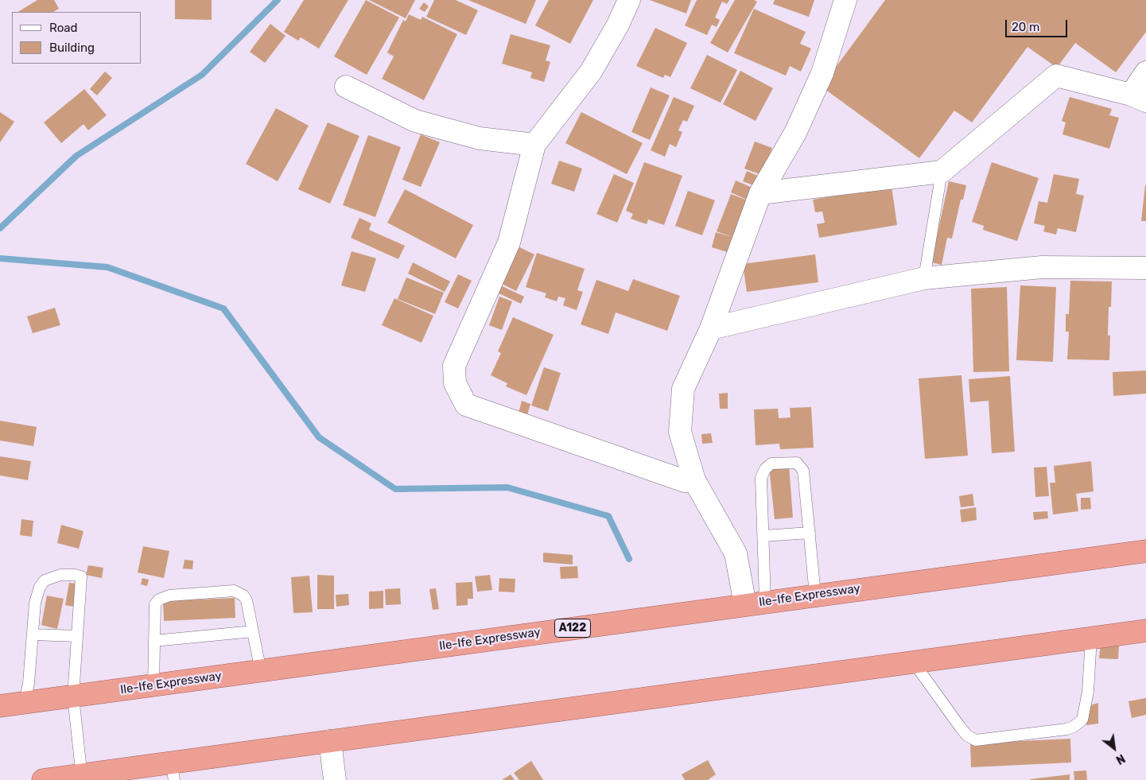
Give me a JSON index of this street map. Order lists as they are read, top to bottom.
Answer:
{
  "streets": {
    "highway": ["Ile-Ife Expressway", "A122"]
  },
  "legend": ["Road", "Building"],
  "scale_bar": "20 m",
  "north": "bottom right"
}
